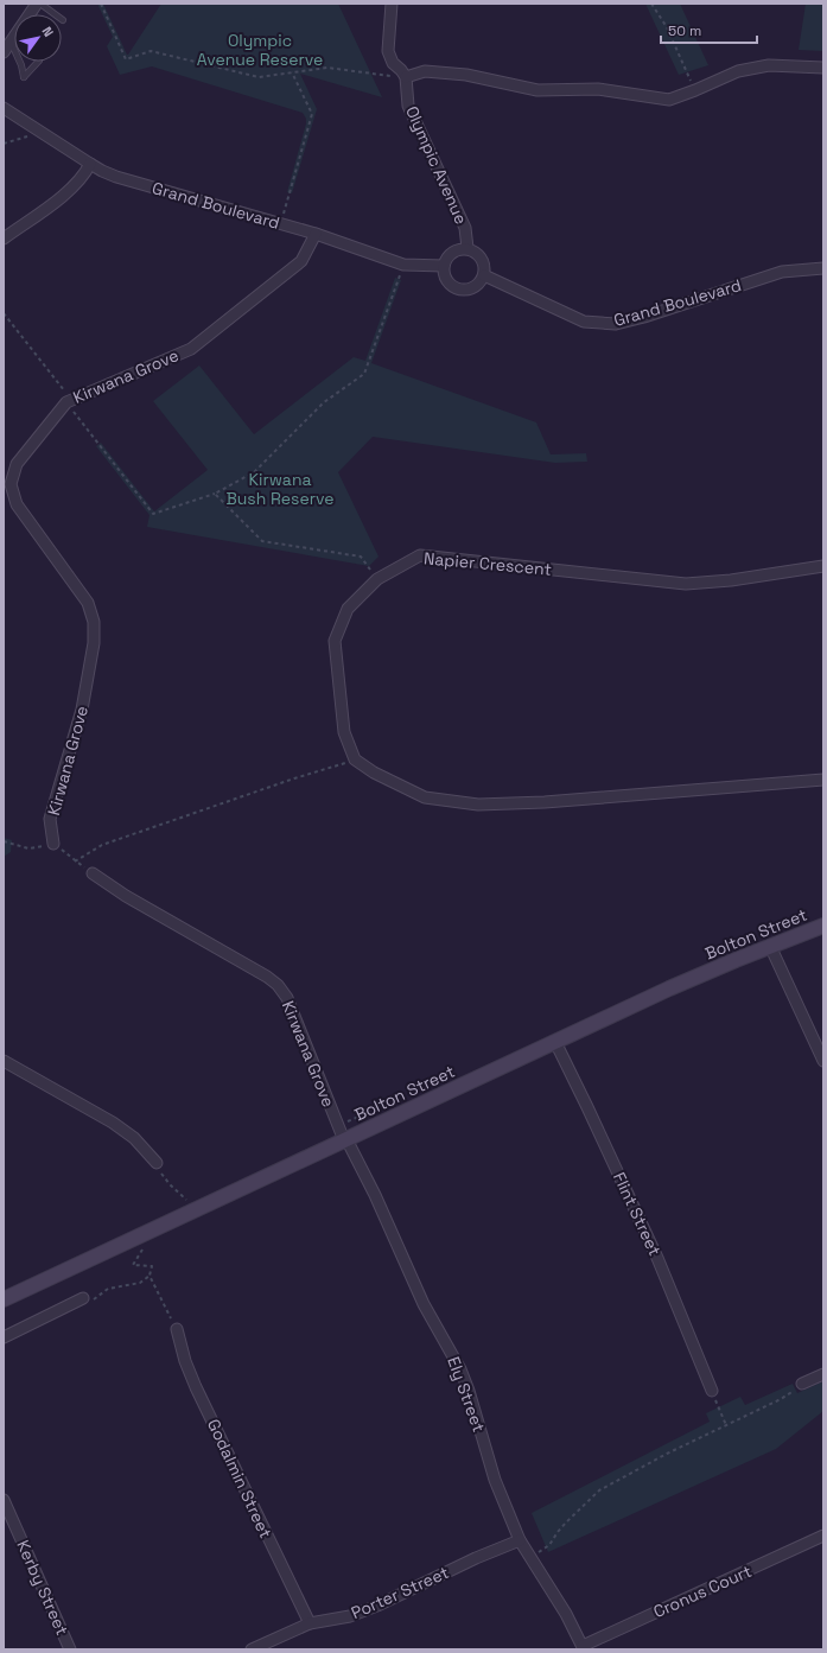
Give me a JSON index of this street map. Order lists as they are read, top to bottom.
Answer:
{
  "streets": {
    "main road": ["Bolton Street"],
    "street": [
      "Olympic Avenue",
      "Grand Boulevard",
      "Kirwana Grove",
      "Napier Crescent",
      "Flint Street",
      "Ely Street",
      "Godalmin Street",
      "Kerby Street",
      "Cronus Court",
      "Porter Street"
    ]
  },
  "crossings": [
    ["Olympic Avenue", "Grand Boulevard"],
    ["Grand Boulevard", "Kirwana Grove"],
    ["Kirwana Grove", "Bolton Street"],
    ["Kirwana Grove", "Ely Street"],
    ["Bolton Street", "Flint Street"],
    ["Bolton Street", "Ely Street"],
    ["Ely Street", "Cronus Court"],
    ["Ely Street", "Porter Street"],
    ["Godalmin Street", "Porter Street"]
  ],
  "parks": ["Olympic Avenue Reserve", "Kirwana Bush Reserve"],
  "scale_bar": "50 m",
  "north": "top right"
}
